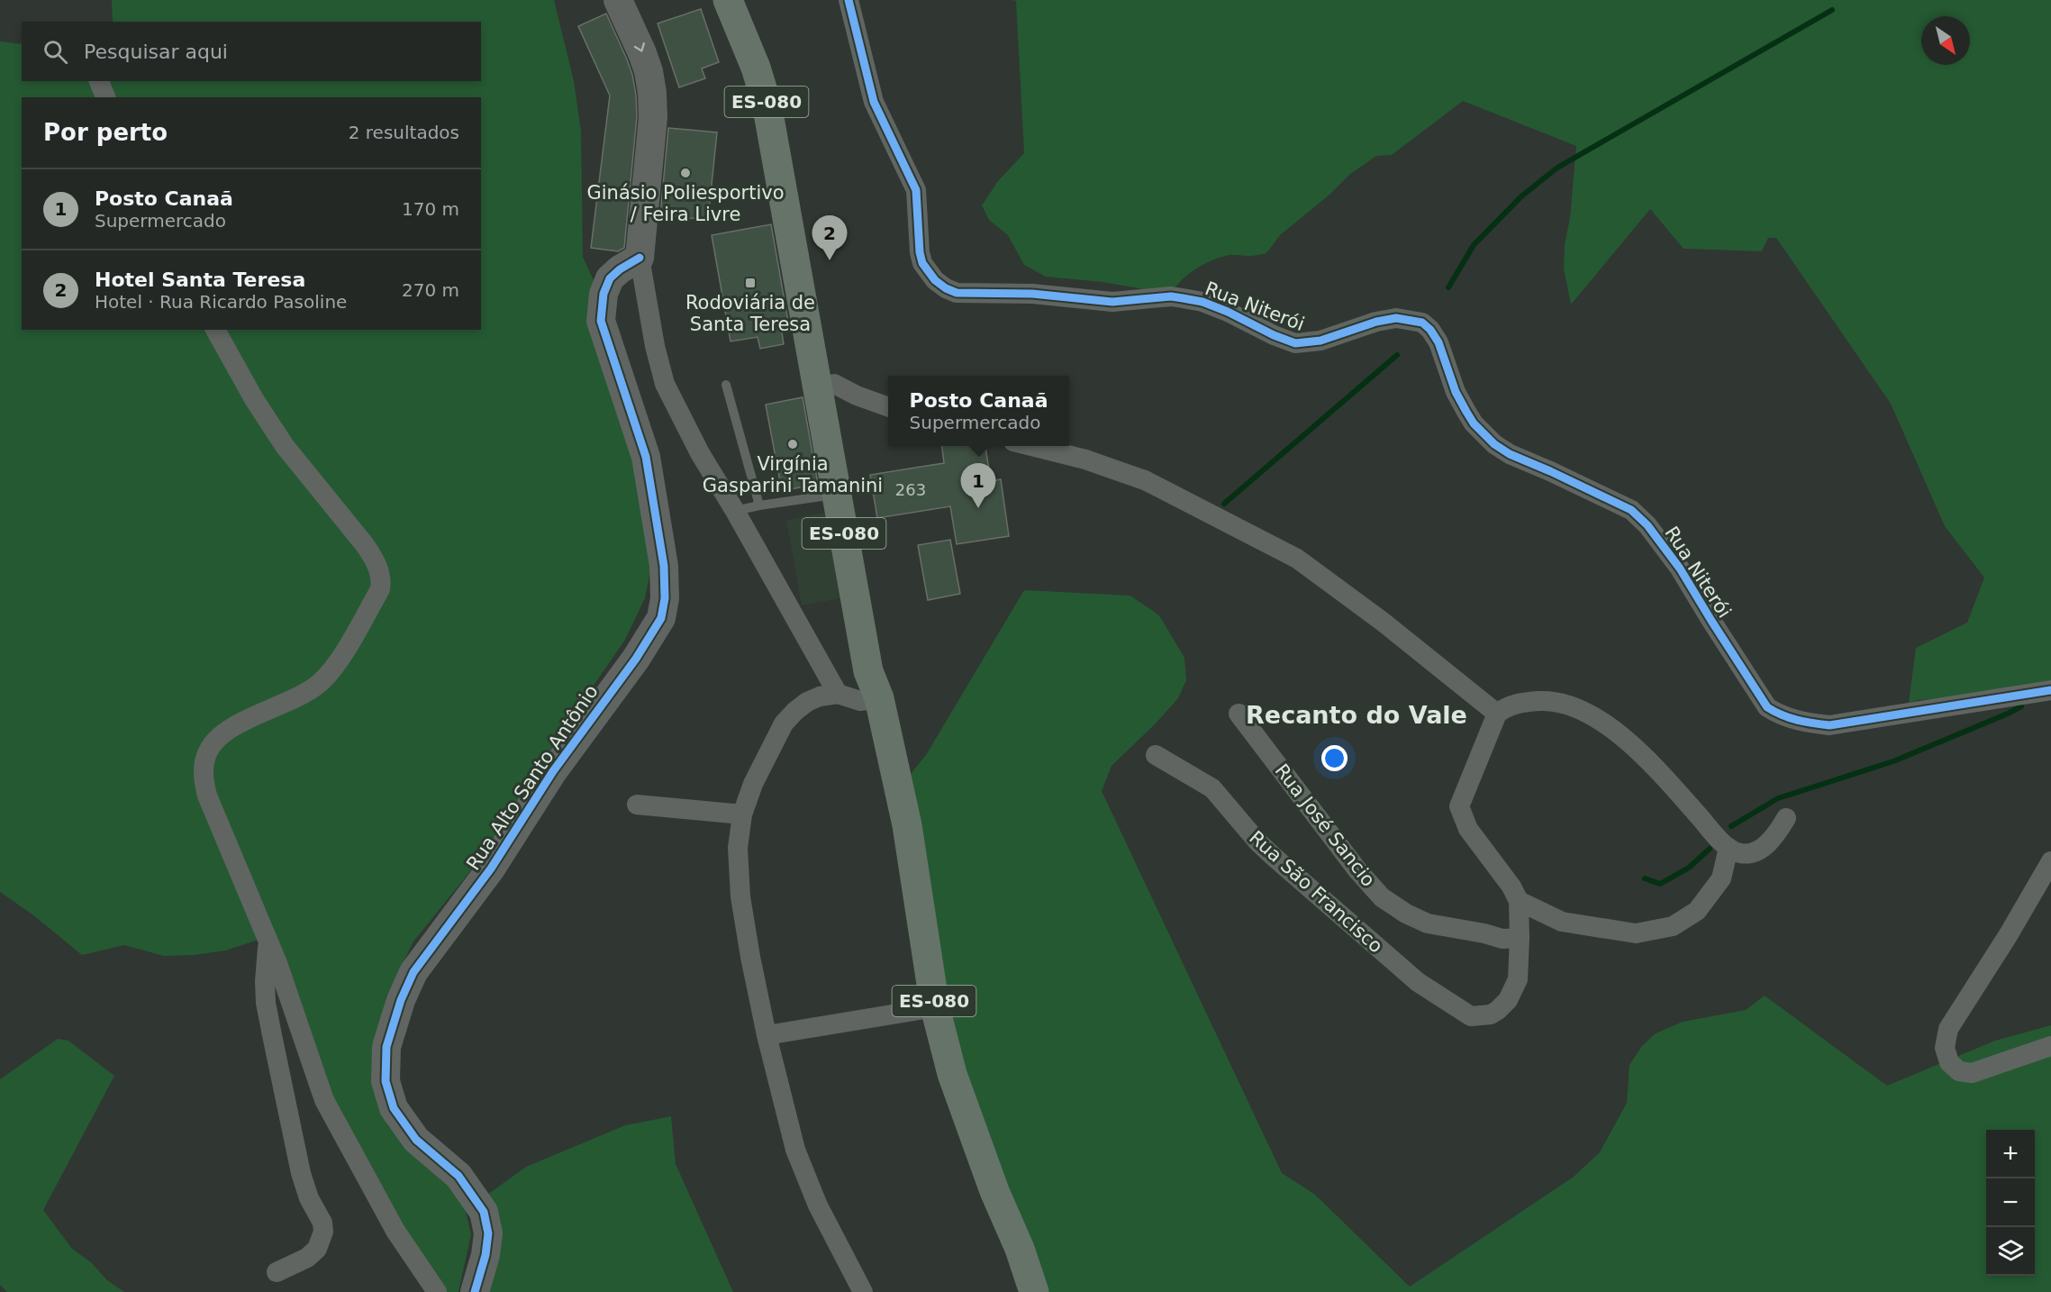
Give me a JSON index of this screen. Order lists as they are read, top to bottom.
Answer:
{
  "streets": {
    "main road": ["ES-080"],
    "street": [
      "Rua Niterói",
      "Rua Alto Santo Antônio",
      "Rua José Sancio",
      "Rua São Francisco"
    ]
  },
  "crossings": [
    ["Rua José Sancio", "Rua São Francisco"]
  ],
  "districts": ["Recanto do Vale"],
  "places": {
    "other": ["Ginásio Poliesportivo / Feira Livre", "Virgínia Gasparini Tamanini"],
    "transit": ["Rodoviária de Santa Teresa"]
  },
  "house_numbers": ["263"],
  "north": "bottom right",
  "page": {
    "search": "Pesquisar aqui",
    "heading": ["Por perto", "2 resultados"],
    "list": [
      {
        "mark": "1",
        "name": "Posto Canaã",
        "note": "Supermercado",
        "value": "170 m"
      },
      {
        "mark": "2",
        "name": "Hotel Santa Teresa",
        "note": "Hotel · Rua Ricardo Pasoline",
        "value": "270 m"
      }
    ],
    "pins": ["2", "1"],
    "popup": ["Posto Canaã", "Supermercado"],
    "map_buttons": ["+", "−"]
  }
}
